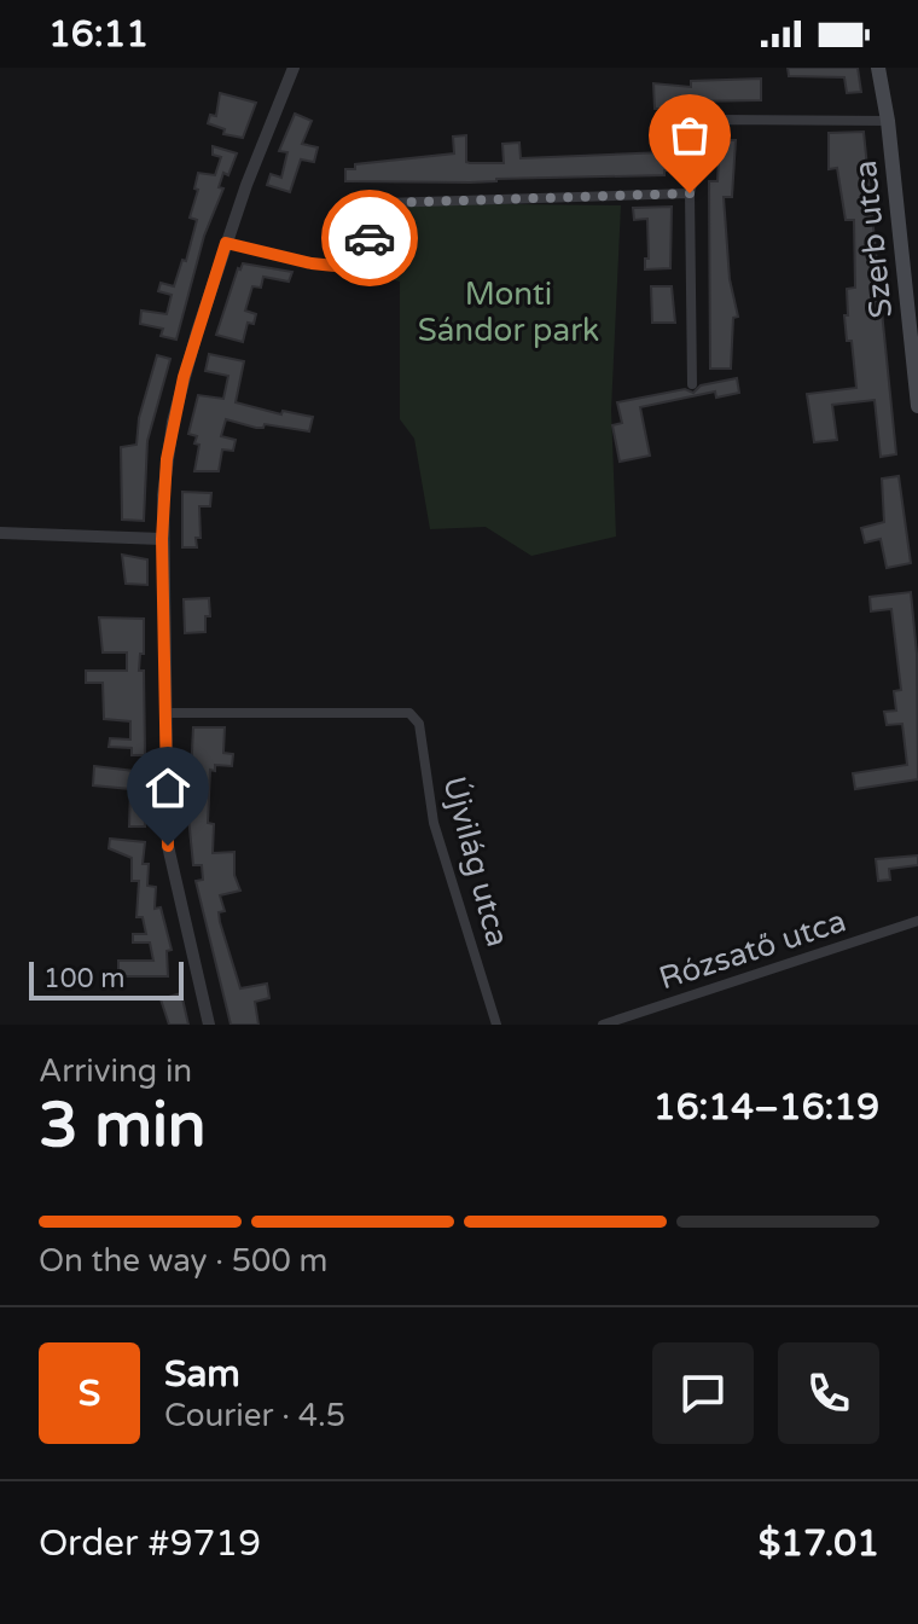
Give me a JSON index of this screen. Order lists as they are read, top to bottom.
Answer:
{
  "streets": {
    "main road": ["Szerb utca"],
    "street": ["Újvilág utca", "Rózsatő utca"]
  },
  "parks": ["Monti Sándor park"],
  "scale_bar": "100 m",
  "page": {
    "status": "16:11",
    "scale": "100 m",
    "heading": ["3 min", "Arriving in", "16:14–16:19"],
    "panel": [
      "Sam",
      "Courier · 4.5",
      "Order #9719",
      "$17.01"
    ],
    "bar": "On the way · 500 m",
    "round": "S"
  }
}
